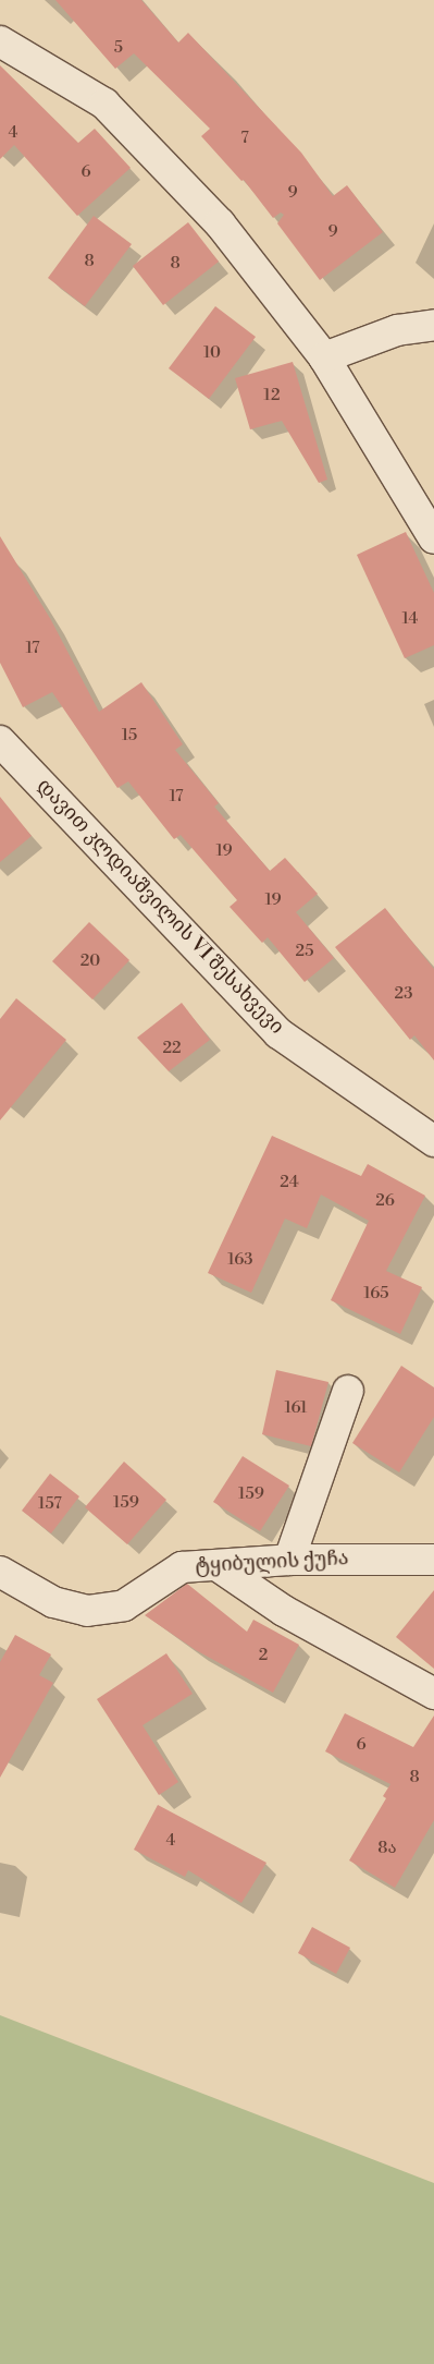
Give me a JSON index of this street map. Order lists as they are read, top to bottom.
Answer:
{
  "streets": {
    "street": ["დავით კლდიაშვილის VI შესახვევი", "ტყიბულის ქუჩა"]
  },
  "house_numbers": [
    "5",
    "4",
    "7",
    "6",
    "9",
    "9",
    "8",
    "8",
    "10",
    "12",
    "14",
    "17",
    "15",
    "17",
    "19",
    "19",
    "25",
    "20",
    "23",
    "22",
    "24",
    "26",
    "163",
    "165",
    "161",
    "159",
    "159",
    "157",
    "2",
    "6",
    "8",
    "4",
    "8ა"
  ]
}
